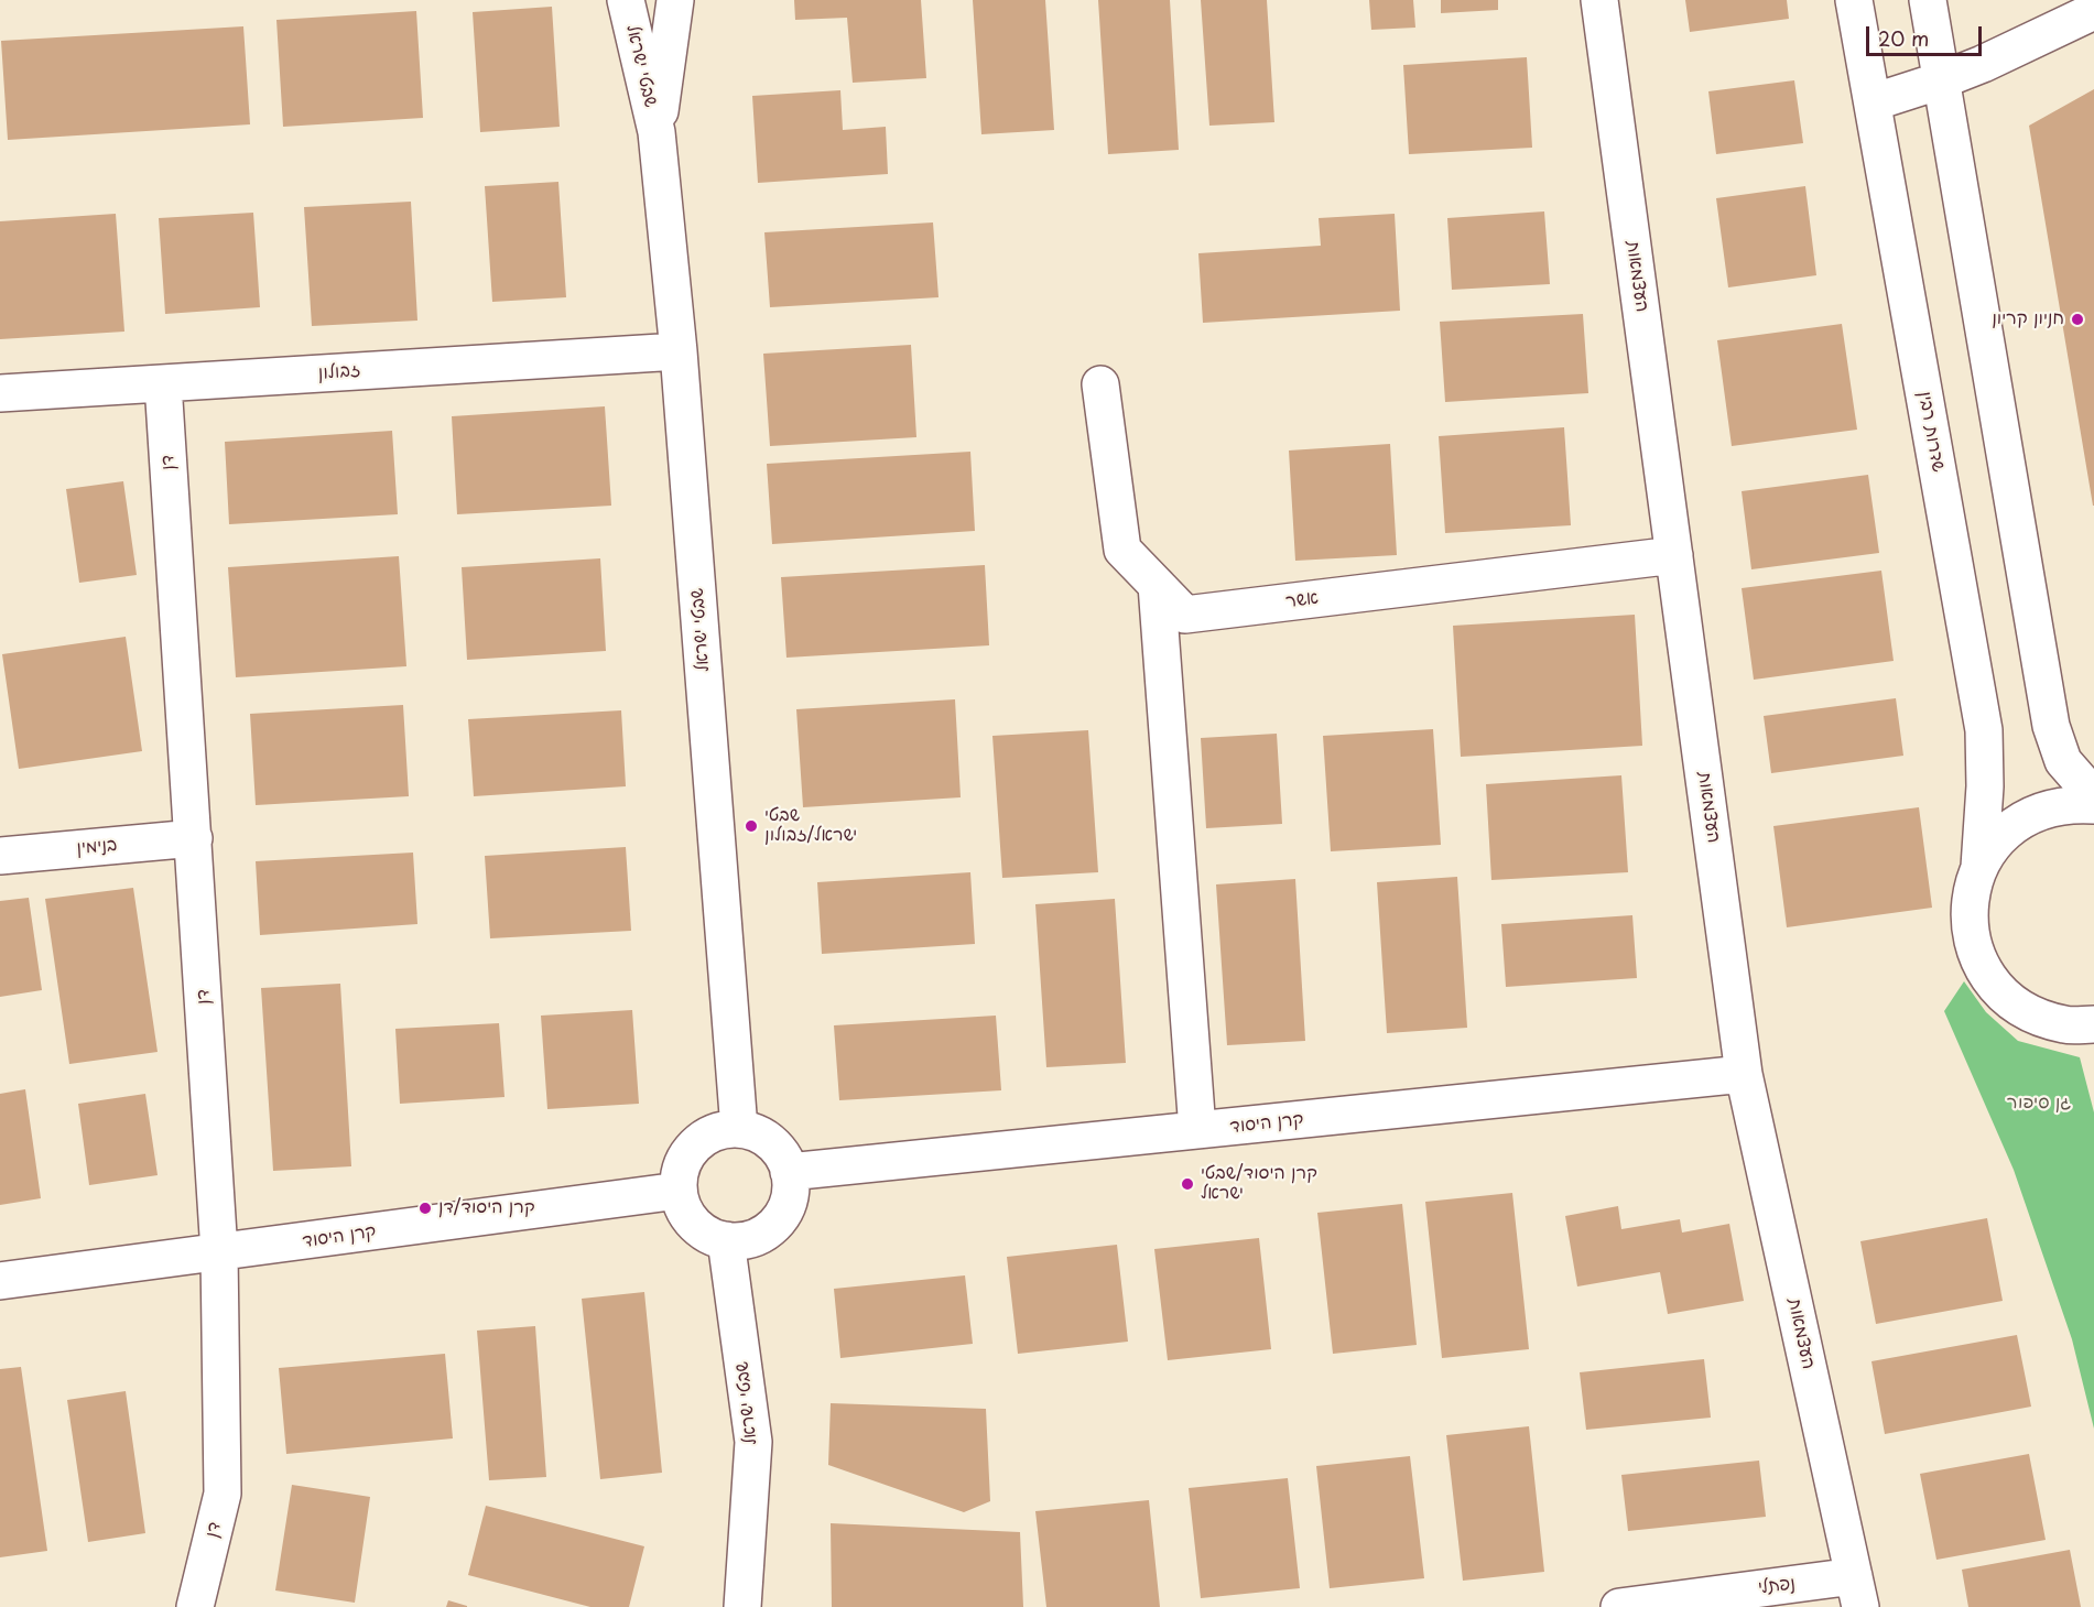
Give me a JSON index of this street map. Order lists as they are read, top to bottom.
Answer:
{
  "streets": {
    "street": [
      "שבטי ישראל",
      "העצמאות",
      "זבולון",
      "שדרות רבין",
      "דן",
      "אשר",
      "בנימין",
      "קרן היסוד",
      "נפתלי"
    ]
  },
  "crossings": [
    ["שבטי ישראל", "זבולון"],
    ["שבטי ישראל", "קרן היסוד"],
    ["העצמאות", "אשר"],
    ["העצמאות", "קרן היסוד"],
    ["העצמאות", "נפתלי"],
    ["זבולון", "דן"],
    ["דן", "בנימין"],
    ["דן", "קרן היסוד"]
  ],
  "parks": ["גן סיפור"],
  "places": [
    "חניון קריון",
    "שבטי ישראל/זבולון",
    "קרן היסוד/שבטי ישראל",
    "קרן היסוד/דן"
  ],
  "scale_bar": "20 m"
}
